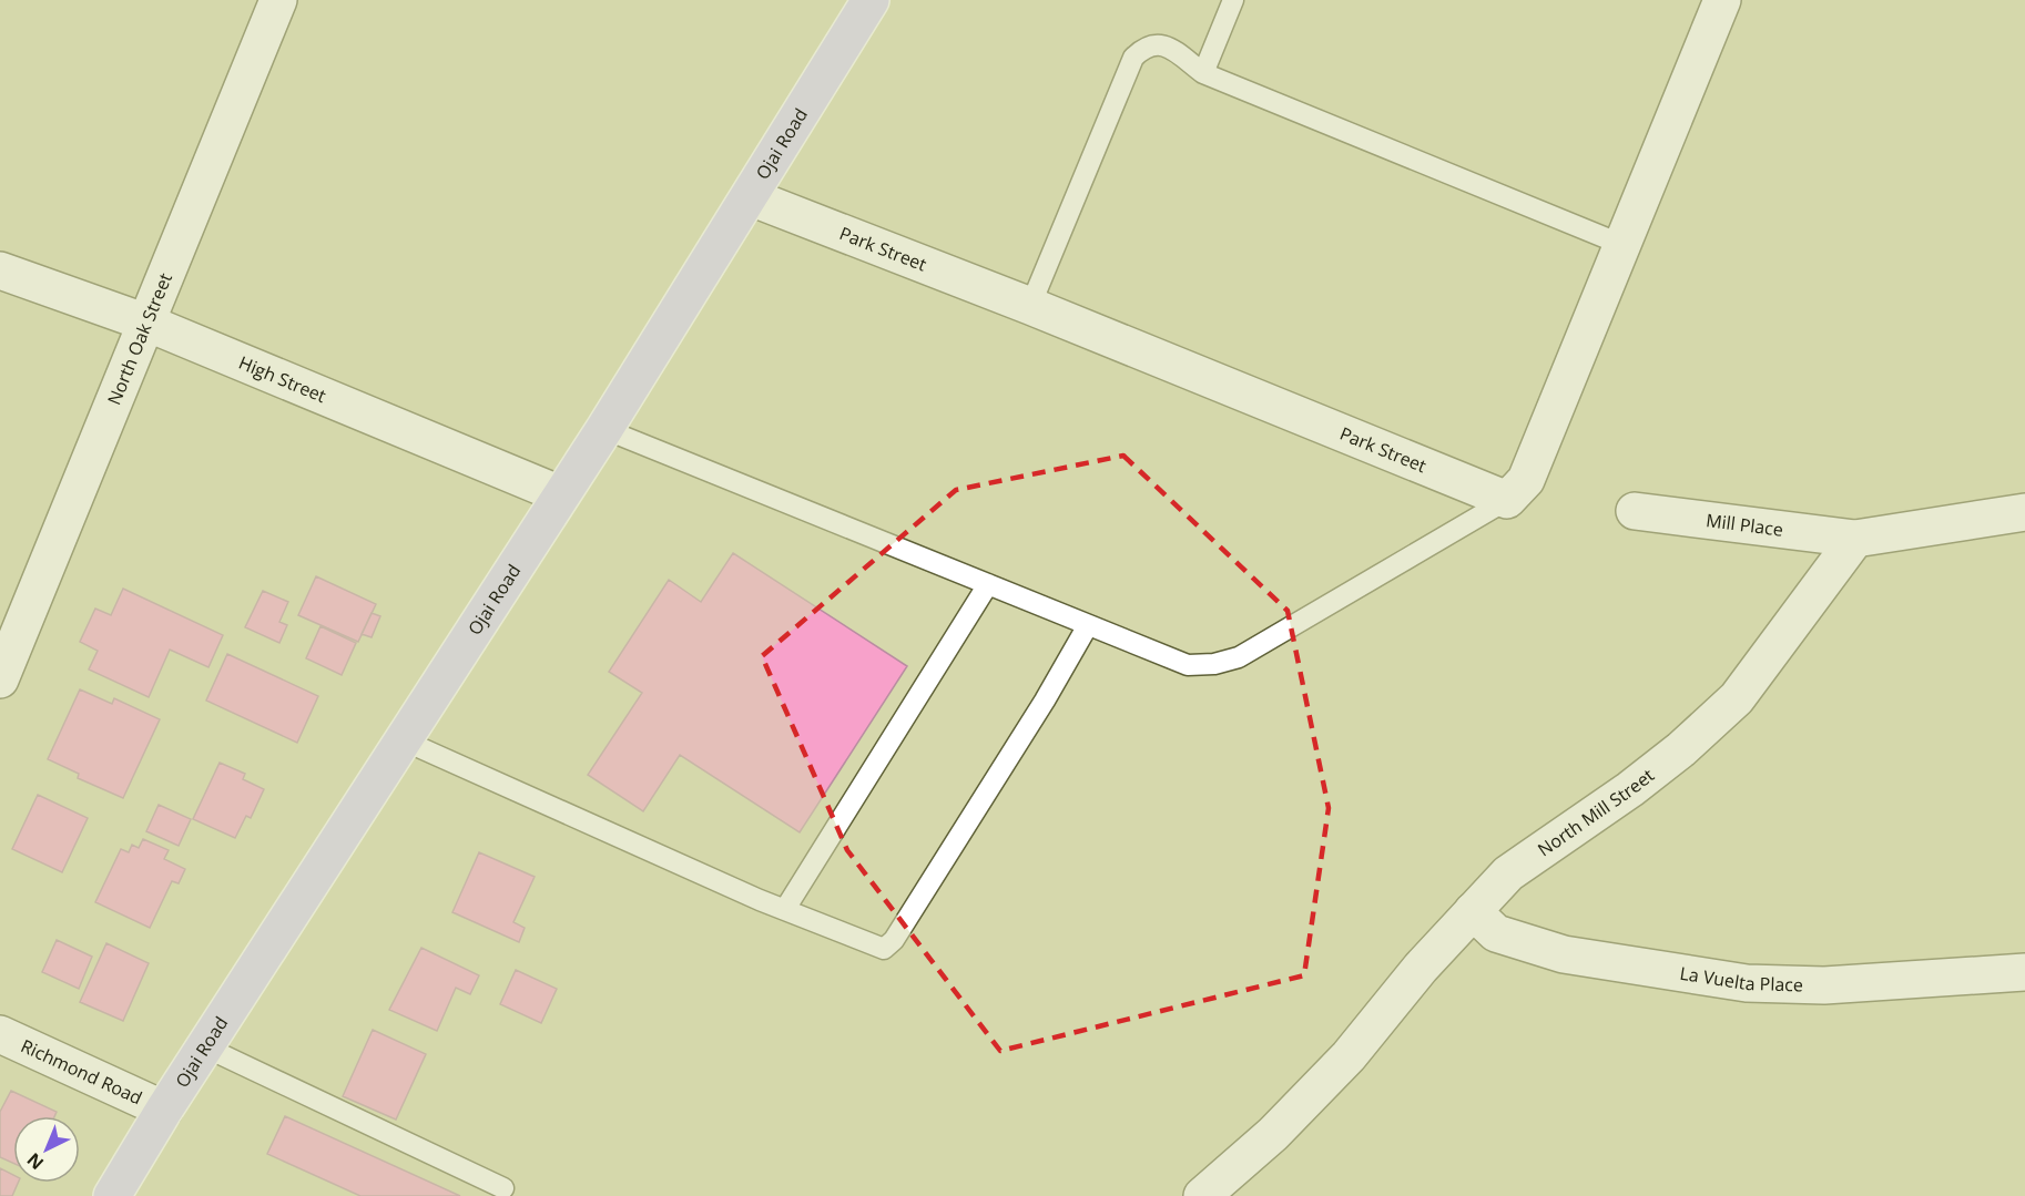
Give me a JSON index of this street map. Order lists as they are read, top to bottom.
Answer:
{
  "streets": {
    "main road": ["Ojai Road"],
    "street": [
      "Park Street",
      "North Oak Street",
      "High Street",
      "Mill Place",
      "North Mill Street",
      "La Vuelta Place",
      "Richmond Road"
    ]
  },
  "crossings": [
    ["Ojai Road", "Park Street"],
    ["Ojai Road", "High Street"],
    ["Ojai Road", "Richmond Road"],
    ["North Oak Street", "High Street"],
    ["Mill Place", "North Mill Street"],
    ["North Mill Street", "La Vuelta Place"]
  ],
  "north": "bottom left"
}
